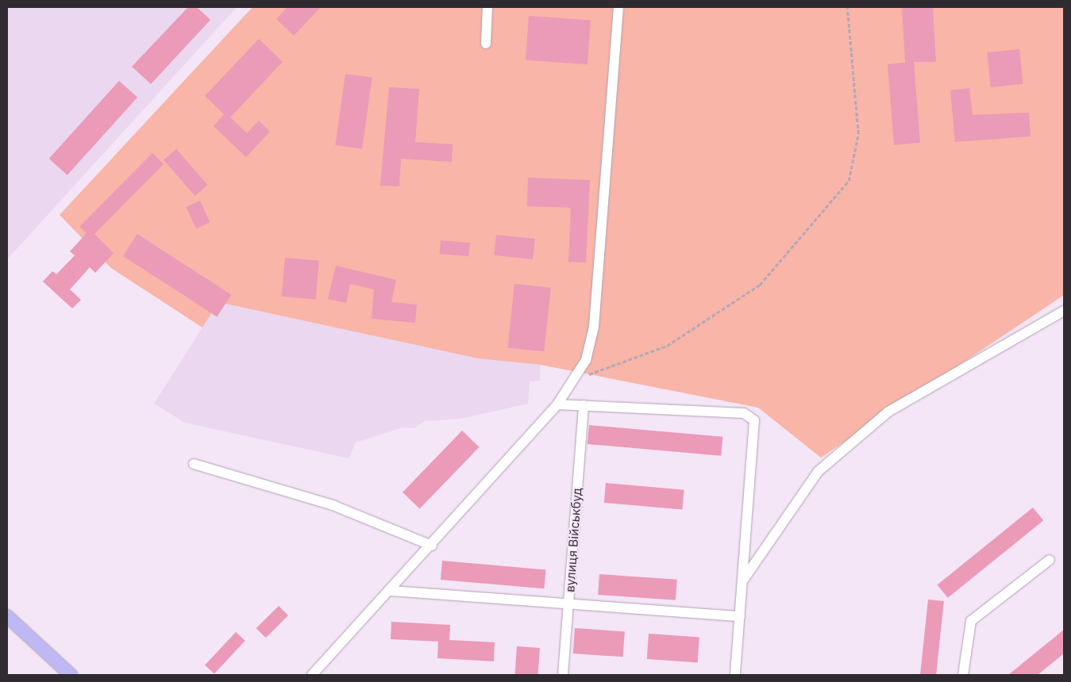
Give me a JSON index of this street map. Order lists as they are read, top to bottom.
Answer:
{
  "streets": {
    "street": ["вулиця Військбуд"]
  }
}
